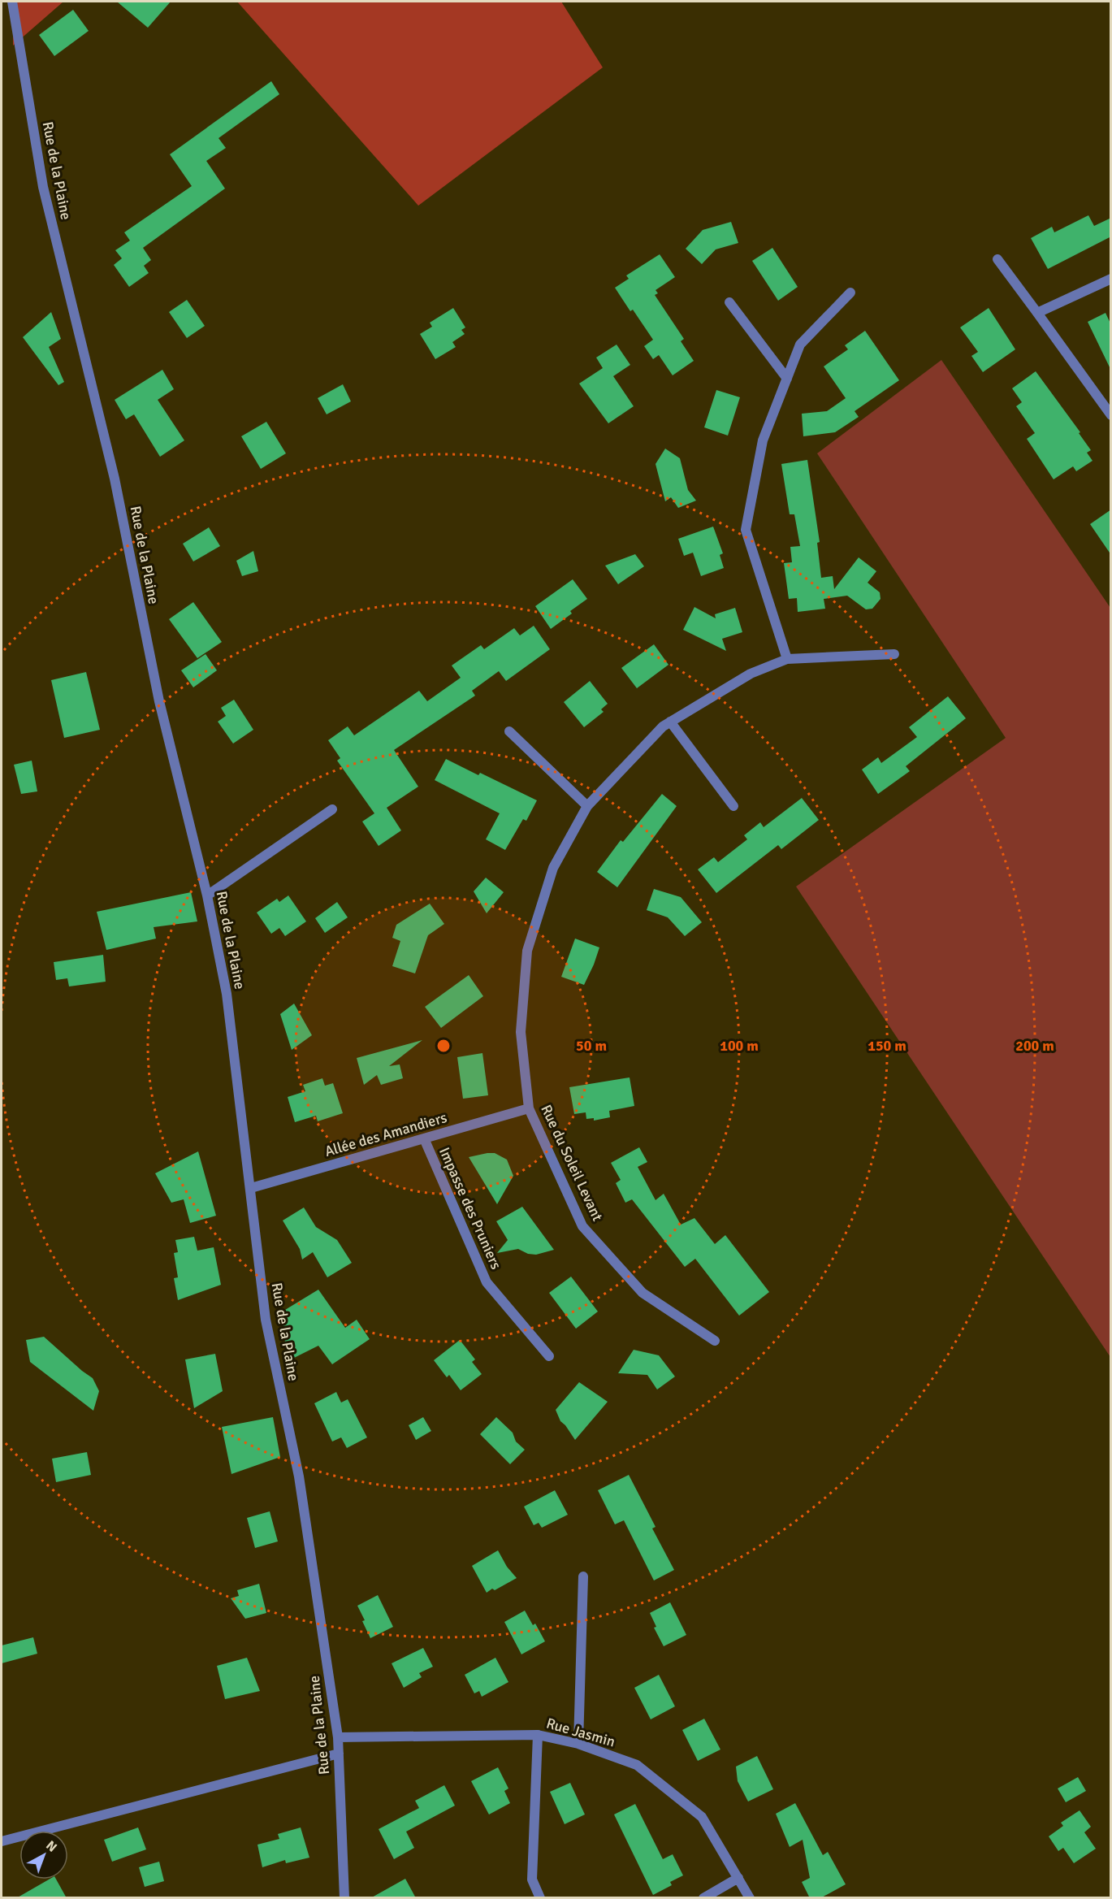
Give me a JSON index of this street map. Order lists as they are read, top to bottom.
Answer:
{
  "streets": {
    "street": [
      "Rue de la Plaine",
      "Allée des Amandiers",
      "Rue du Soleil Levant",
      "Impasse des Pruniers",
      "Rue Jasmin"
    ]
  },
  "crossings": [
    ["Rue de la Plaine", "Allée des Amandiers"],
    ["Rue de la Plaine", "Rue Jasmin"],
    ["Allée des Amandiers", "Rue du Soleil Levant"],
    ["Allée des Amandiers", "Impasse des Pruniers"]
  ],
  "north": "top right",
  "rings": [
    "50 m",
    "100 m",
    "150 m",
    "200 m"
  ]
}
